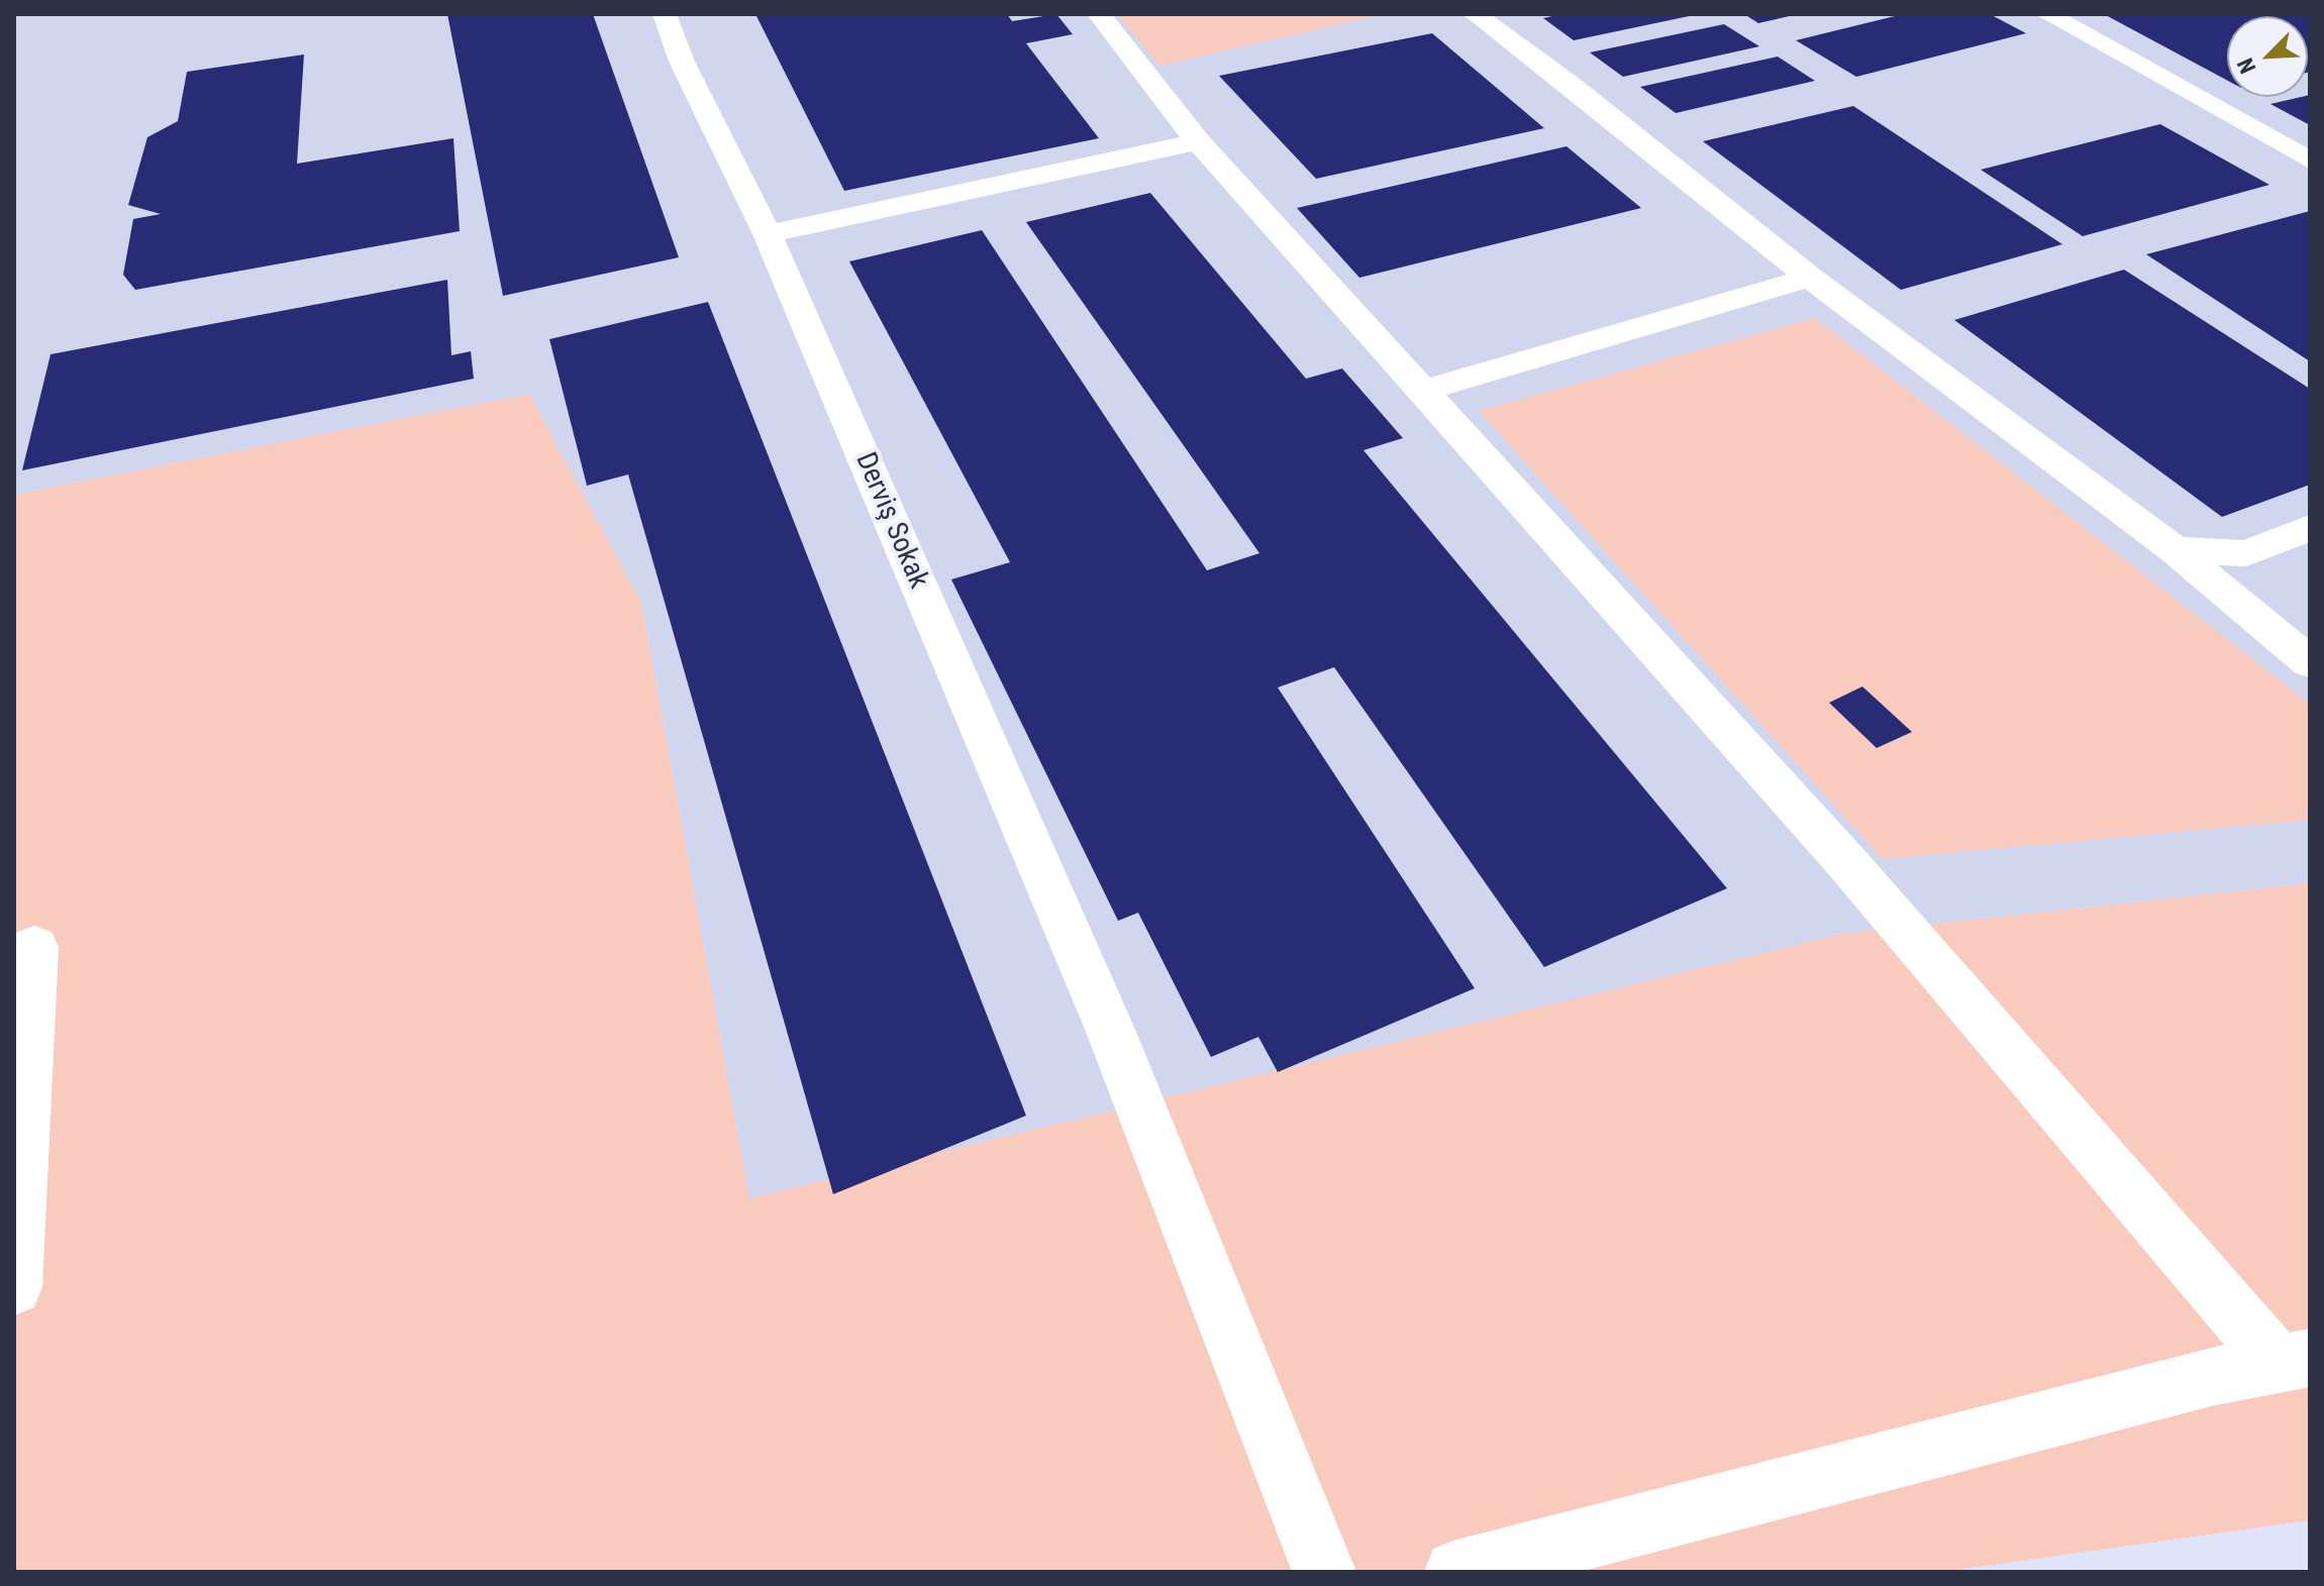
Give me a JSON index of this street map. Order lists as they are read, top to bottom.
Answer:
{
  "streets": {
    "street": ["Derviş Sokak"]
  },
  "north": "bottom left"
}
